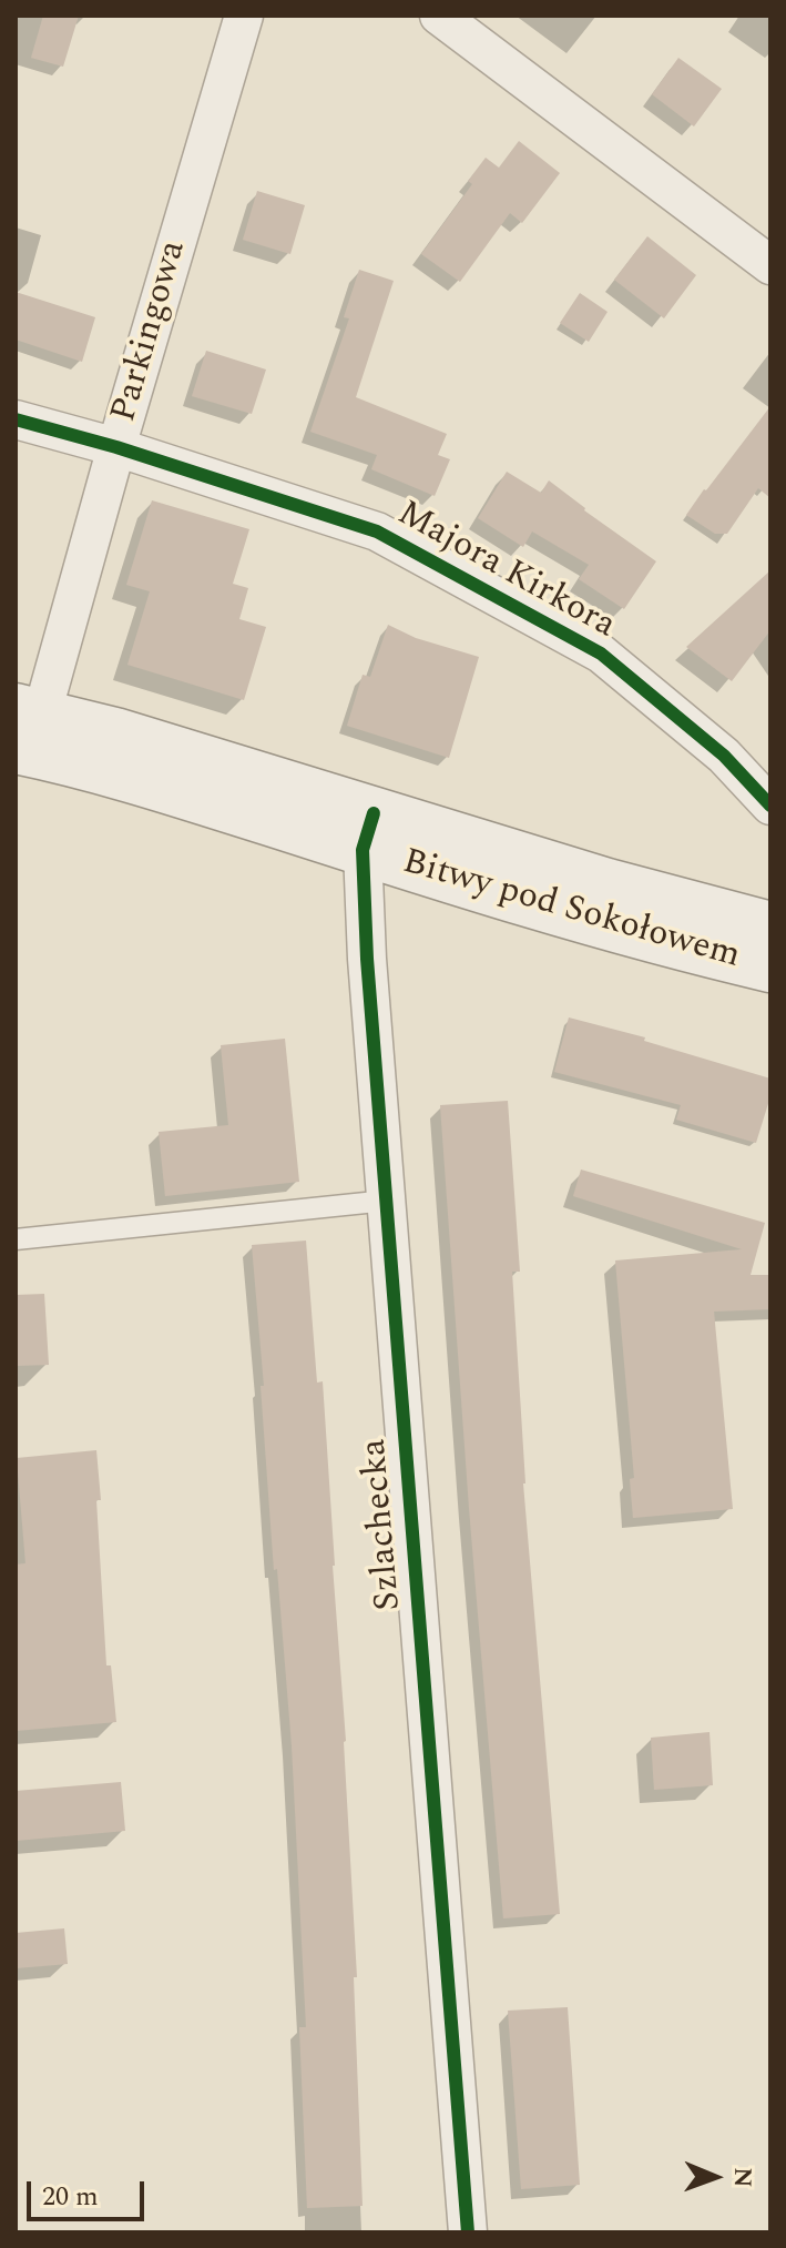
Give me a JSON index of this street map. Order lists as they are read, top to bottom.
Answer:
{
  "streets": {
    "street": [
      "Parkingowa",
      "Majora Kirkora",
      "Bitwy pod Sokołowem",
      "Szlachecka"
    ]
  },
  "crossings": [
    ["Parkingowa", "Majora Kirkora"],
    ["Parkingowa", "Bitwy pod Sokołowem"],
    ["Bitwy pod Sokołowem", "Szlachecka"]
  ],
  "scale_bar": "20 m",
  "north": "right"
}
